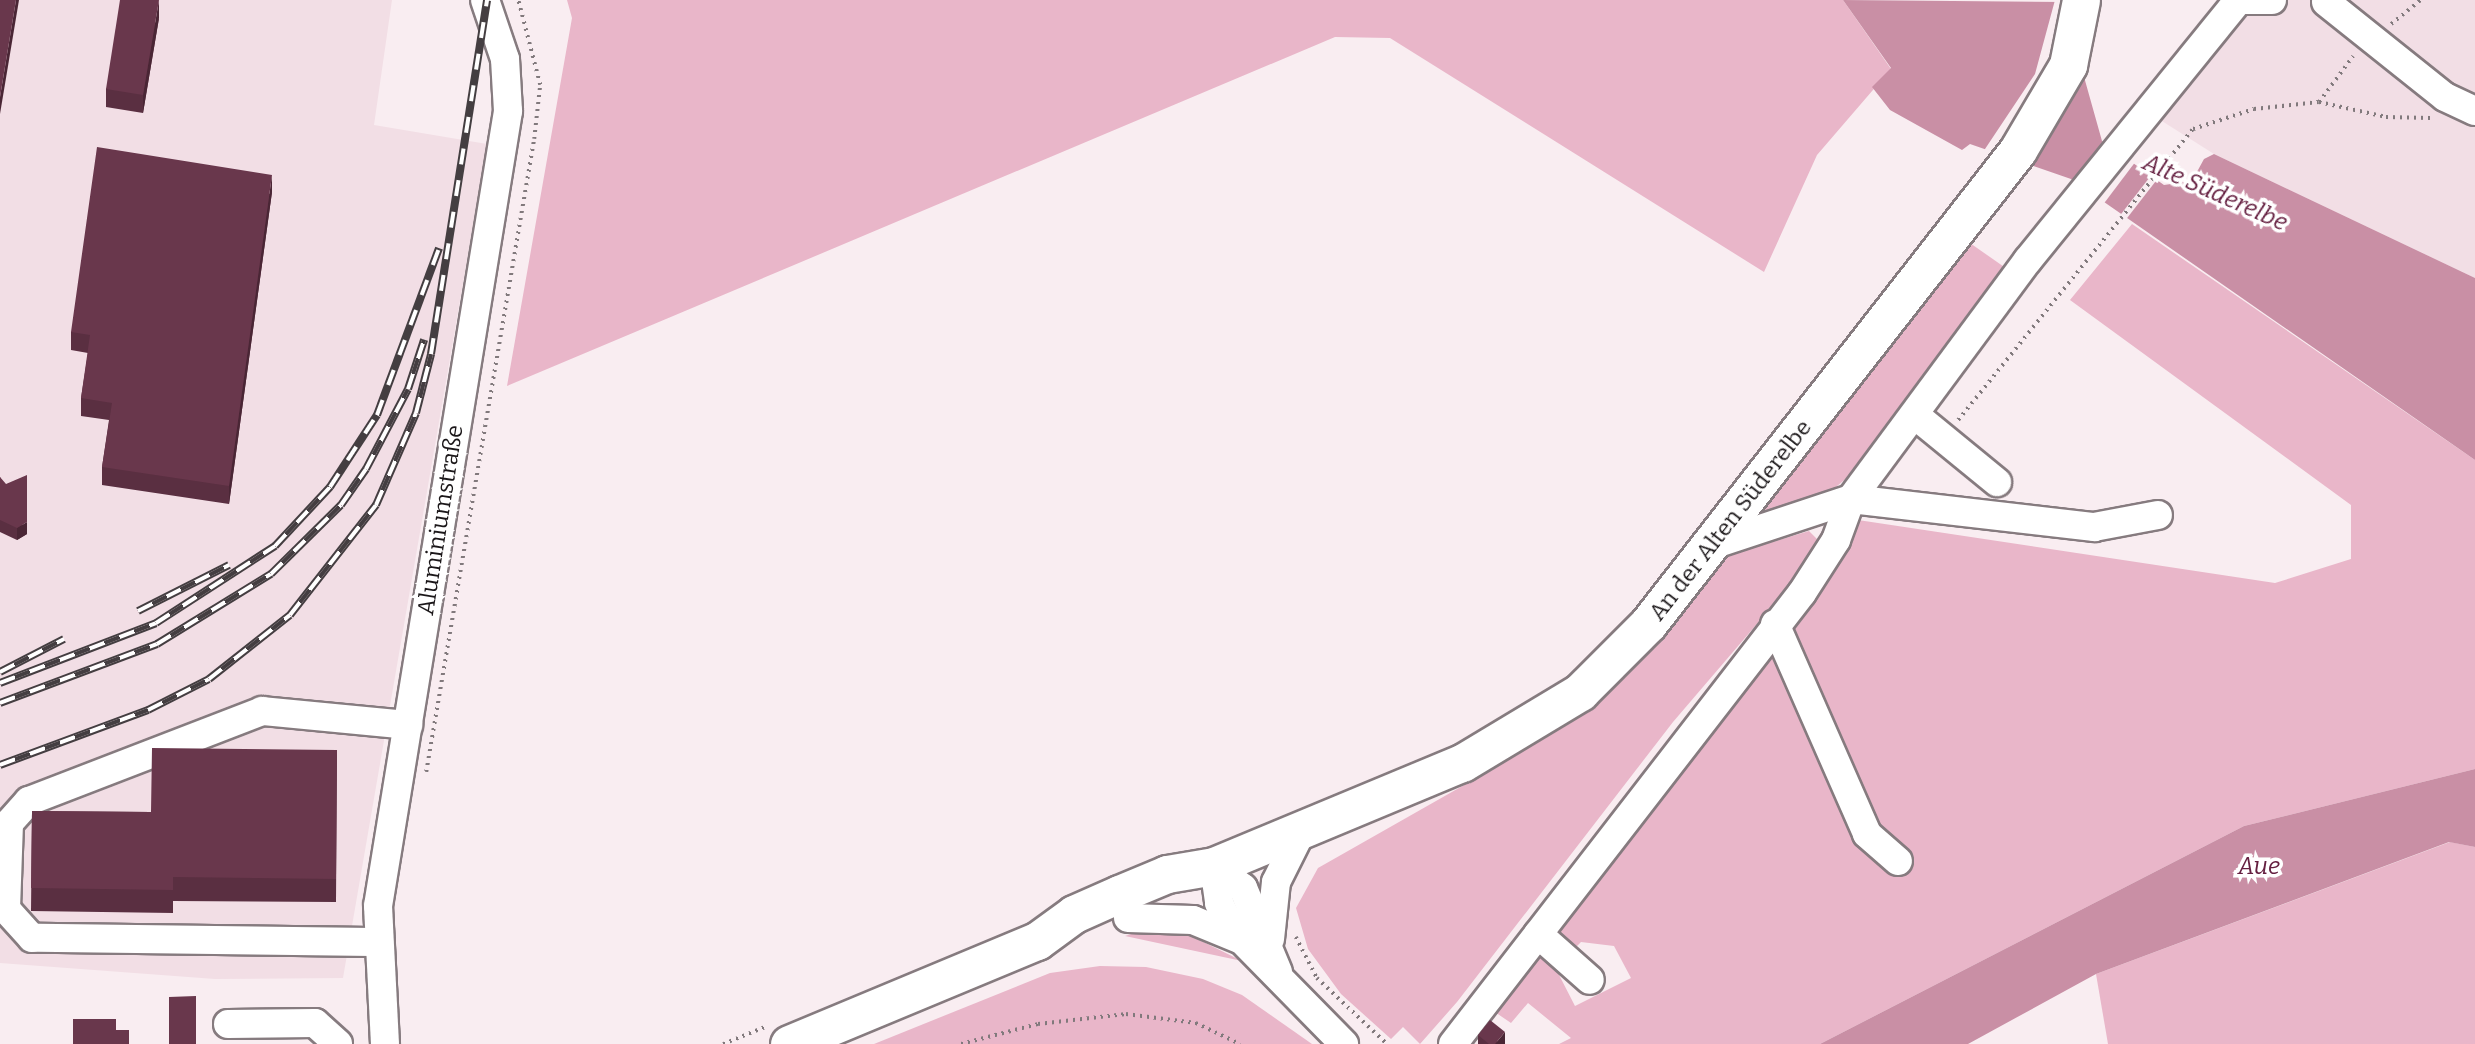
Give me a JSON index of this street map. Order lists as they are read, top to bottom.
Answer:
{
  "streets": {
    "main road": ["An der Alten Süderelbe"],
    "street": ["Aluminiumstraße"]
  },
  "water": ["Alte Süderelbe", "Aue"]
}
